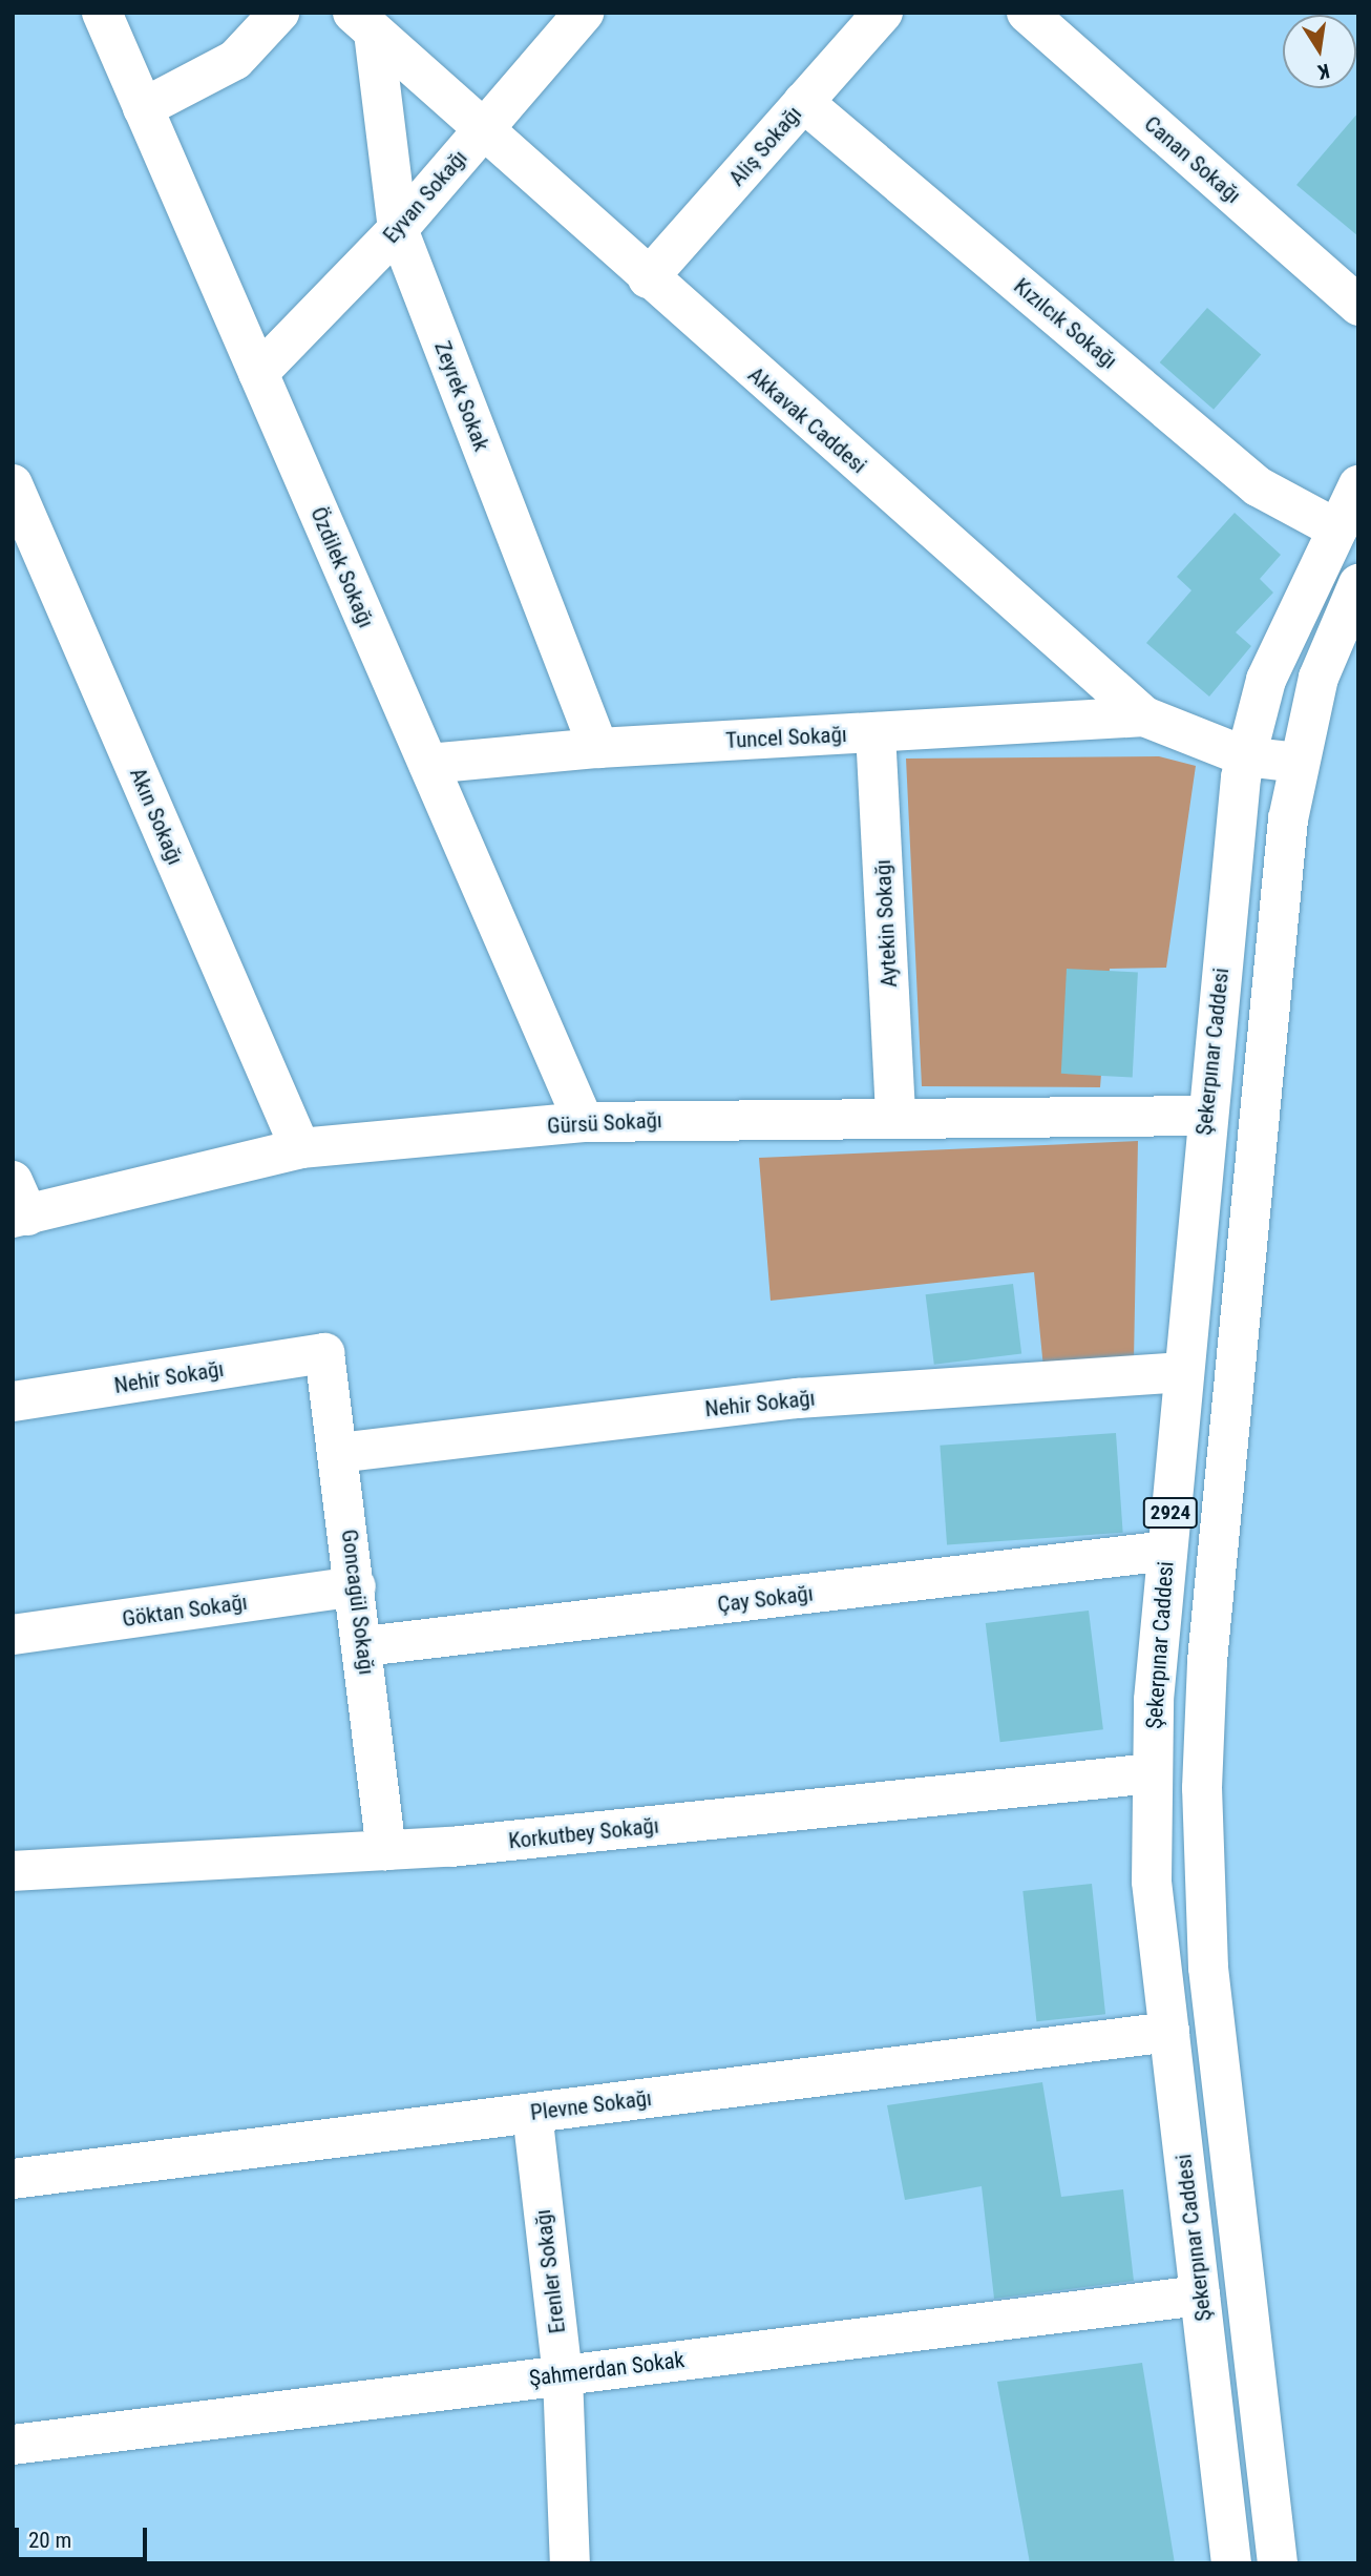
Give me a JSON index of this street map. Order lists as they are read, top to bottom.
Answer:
{
  "streets": {
    "street": [
      "Aliş Sokağı",
      "Canan Sokağı",
      "Eyvan Sokağı",
      "Kızılcık Sokağı",
      "Zeyrek Sokak",
      "Akkavak Caddesi",
      "Özdilek Sokağı",
      "Tuncel Sokağı",
      "Akın Sokağı",
      "Aytekin Sokağı",
      "Şekerpınar Caddesi",
      "Gürsü Sokağı",
      "Nehir Sokağı",
      "2924",
      "Çay Sokağı",
      "Goncagül Sokağı",
      "Göktan Sokağı",
      "Korkutbey Sokağı",
      "Plevne Sokağı",
      "Erenler Sokağı",
      "Şahmerdan Sokak"
    ]
  },
  "crossings": [
    ["Aliş Sokağı", "Kızılcık Sokağı"],
    ["Aliş Sokağı", "Akkavak Caddesi"],
    ["Eyvan Sokağı", "Zeyrek Sokak"],
    ["Eyvan Sokağı", "Akkavak Caddesi"],
    ["Eyvan Sokağı", "Özdilek Sokağı"],
    ["Kızılcık Sokağı", "Şekerpınar Caddesi"],
    ["Zeyrek Sokak", "Akkavak Caddesi"],
    ["Zeyrek Sokak", "Tuncel Sokağı"],
    ["Akkavak Caddesi", "Tuncel Sokağı"],
    ["Akkavak Caddesi", "Şekerpınar Caddesi"],
    ["Özdilek Sokağı", "Tuncel Sokağı"],
    ["Özdilek Sokağı", "Gürsü Sokağı"],
    ["Tuncel Sokağı", "Aytekin Sokağı"],
    ["Akın Sokağı", "Gürsü Sokağı"],
    ["Aytekin Sokağı", "Gürsü Sokağı"],
    ["Şekerpınar Caddesi", "Gürsü Sokağı"],
    ["Şekerpınar Caddesi", "Nehir Sokağı"],
    ["Şekerpınar Caddesi", "Çay Sokağı"],
    ["Şekerpınar Caddesi", "Korkutbey Sokağı"],
    ["Şekerpınar Caddesi", "Plevne Sokağı"],
    ["Şekerpınar Caddesi", "Şahmerdan Sokak"],
    ["Nehir Sokağı", "Goncagül Sokağı"],
    ["Çay Sokağı", "Goncagül Sokağı"],
    ["Goncagül Sokağı", "Göktan Sokağı"],
    ["Goncagül Sokağı", "Korkutbey Sokağı"],
    ["Plevne Sokağı", "Erenler Sokağı"],
    ["Erenler Sokağı", "Şahmerdan Sokak"]
  ],
  "scale_bar": "20 m",
  "north": "bottom"
}
